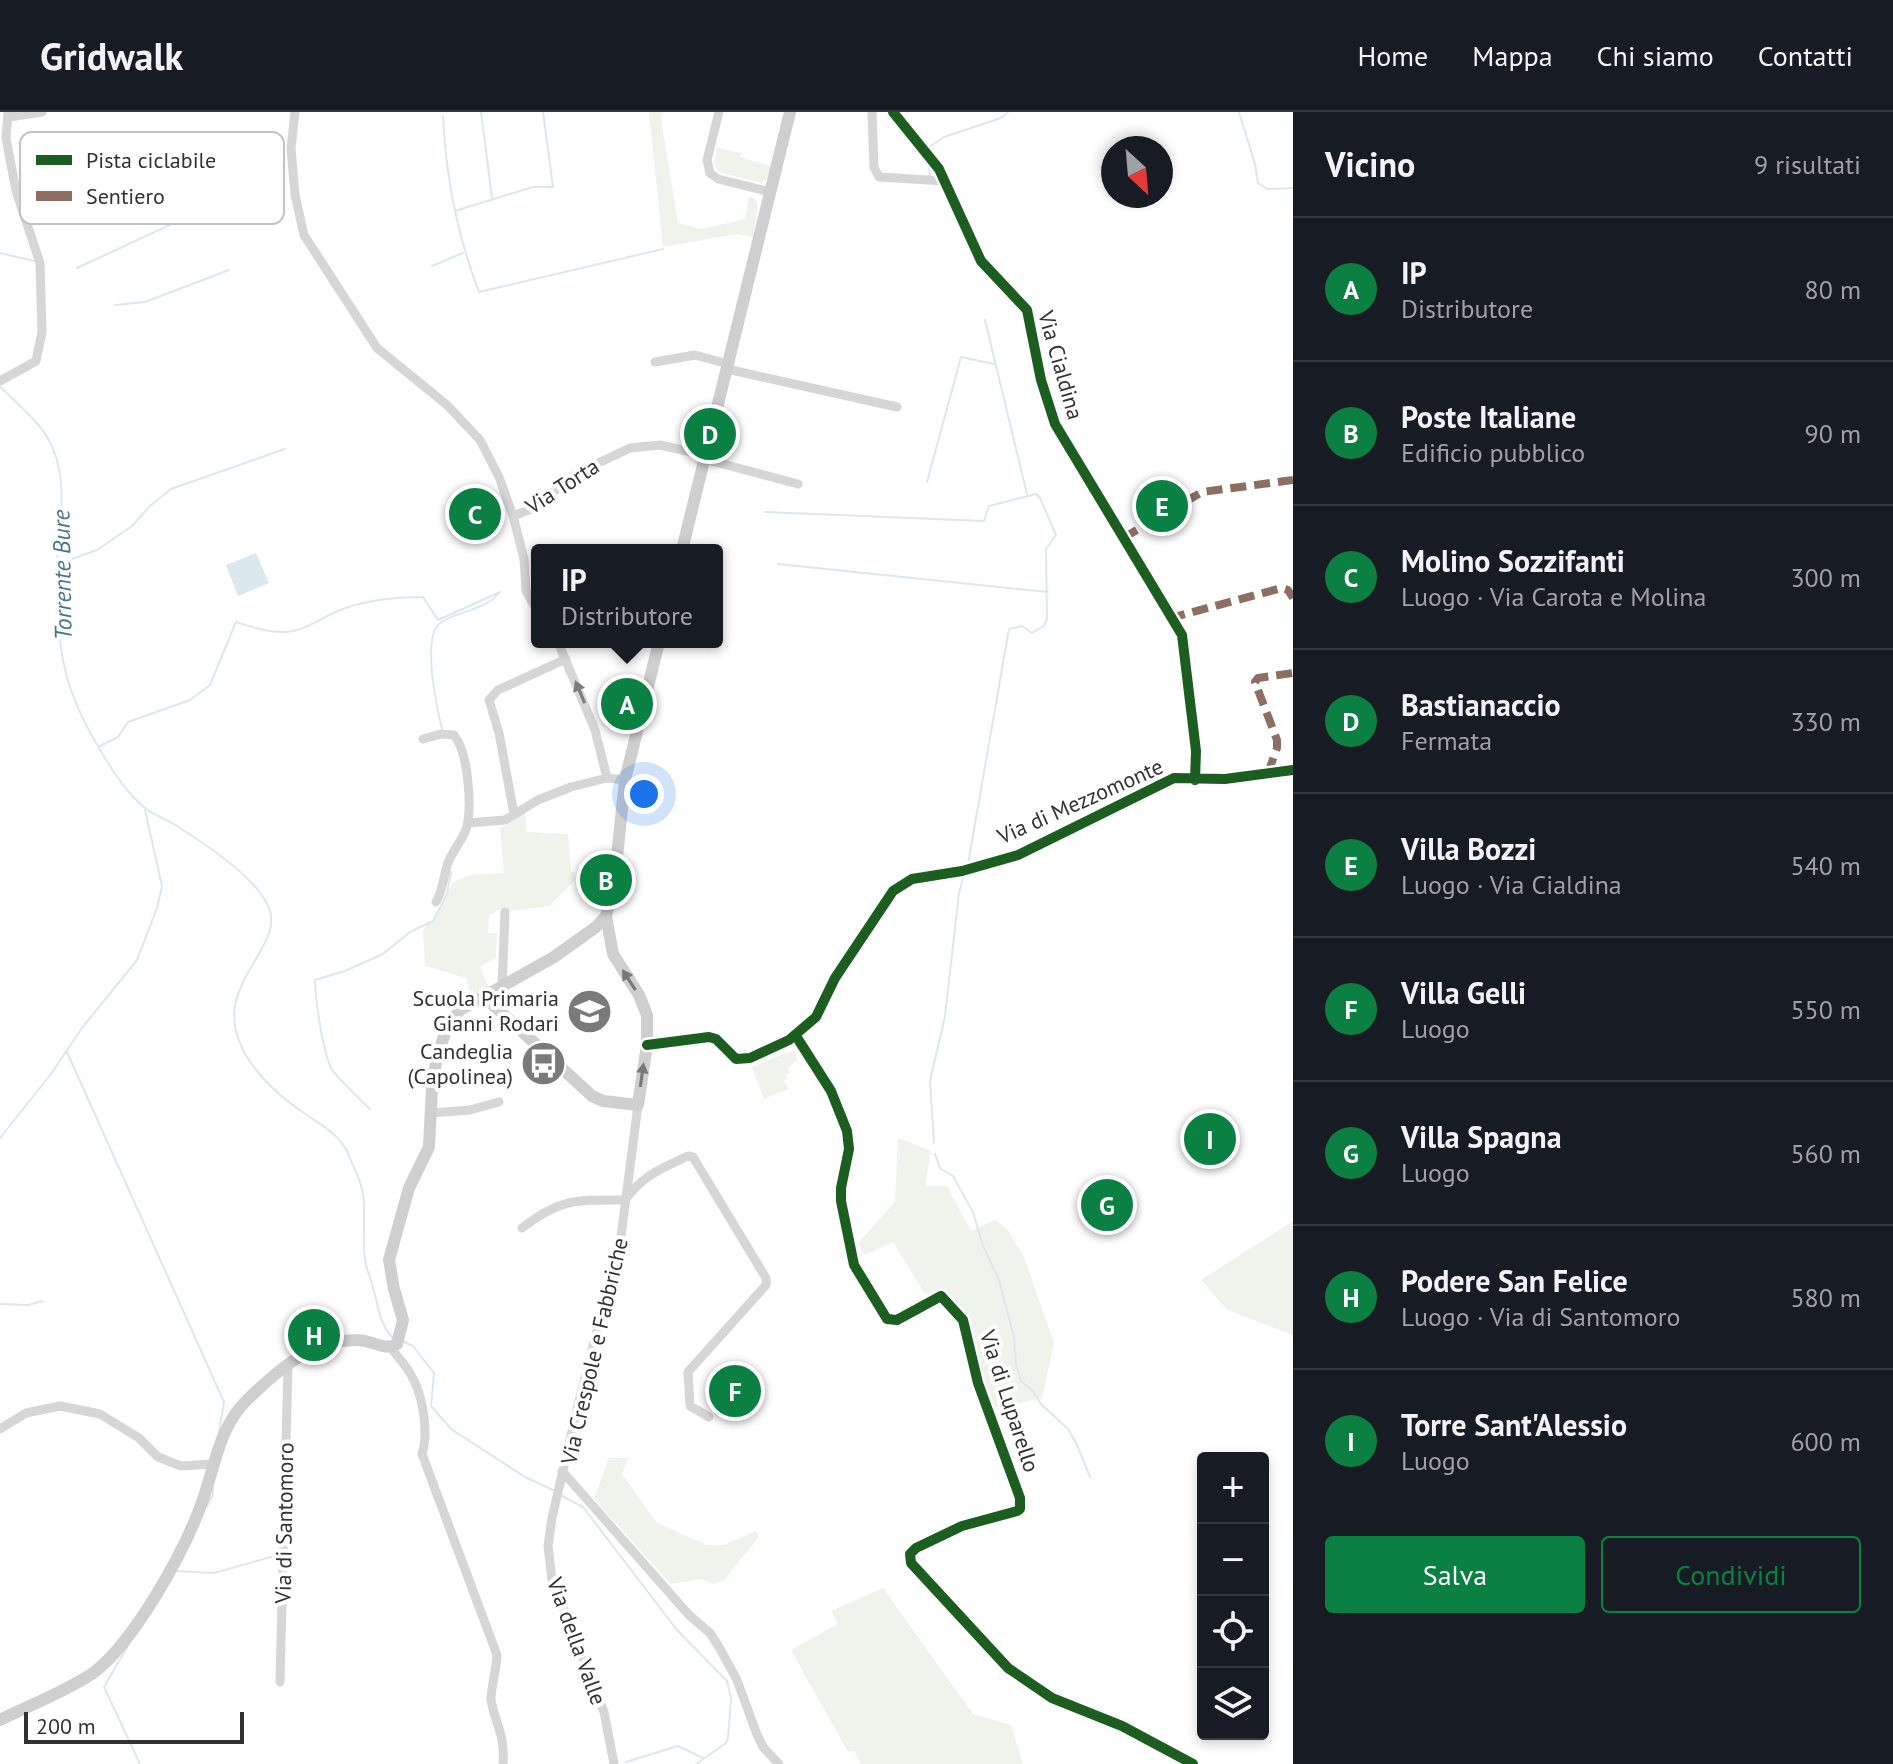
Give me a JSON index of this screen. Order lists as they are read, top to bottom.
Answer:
{
  "streets": {
    "street": [
      "Via Cialdina",
      "Via Torta",
      "Via di Mezzomonte",
      "Via Crespole e Fabbriche",
      "Via di Luparello",
      "Via di Santomoro",
      "Via della Valle"
    ]
  },
  "crossings": [
    ["Via Cialdina", "Via di Mezzomonte"],
    ["Via di Mezzomonte", "Via di Luparello"],
    ["Via Crespole e Fabbriche", "Via della Valle"]
  ],
  "water": ["Torrente Bure"],
  "places": {
    "school or university": ["Scuola Primaria Gianni Rodari"],
    "bus stop": ["Candeglia (Capolinea)"]
  },
  "legend": ["Pista ciclabile", "Sentiero"],
  "scale_bar": "200 m",
  "north": "bottom right",
  "page": {
    "header": "Gridwalk",
    "nav": [
      "Home",
      "Mappa",
      "Chi siamo",
      "Contatti"
    ],
    "heading": ["Vicino", "9 risultati"],
    "list": [
      {
        "mark": "A",
        "name": "IP",
        "note": "Distributore",
        "value": "80 m"
      },
      {
        "mark": "B",
        "name": "Poste Italiane",
        "note": "Edificio pubblico",
        "value": "90 m"
      },
      {
        "mark": "C",
        "name": "Molino Sozzifanti",
        "note": "Luogo · Via Carota e Molina",
        "value": "300 m"
      },
      {
        "mark": "D",
        "name": "Bastianaccio",
        "note": "Fermata",
        "value": "330 m"
      },
      {
        "mark": "E",
        "name": "Villa Bozzi",
        "note": "Luogo · Via Cialdina",
        "value": "540 m"
      },
      {
        "mark": "F",
        "name": "Villa Gelli",
        "note": "Luogo",
        "value": "550 m"
      },
      {
        "mark": "G",
        "name": "Villa Spagna",
        "note": "Luogo",
        "value": "560 m"
      },
      {
        "mark": "H",
        "name": "Podere San Felice",
        "note": "Luogo · Via di Santomoro",
        "value": "580 m"
      },
      {
        "mark": "I",
        "name": "Torre Sant'Alessio",
        "note": "Luogo",
        "value": "600 m"
      }
    ],
    "pins": [
      "D",
      "E",
      "C",
      "A",
      "B",
      "I",
      "G",
      "H",
      "F"
    ],
    "popup": ["IP", "Distributore"],
    "map_buttons": ["+", "−"],
    "buttons": ["Salva", "Condividi"],
    "scale": "200 m"
  }
}
